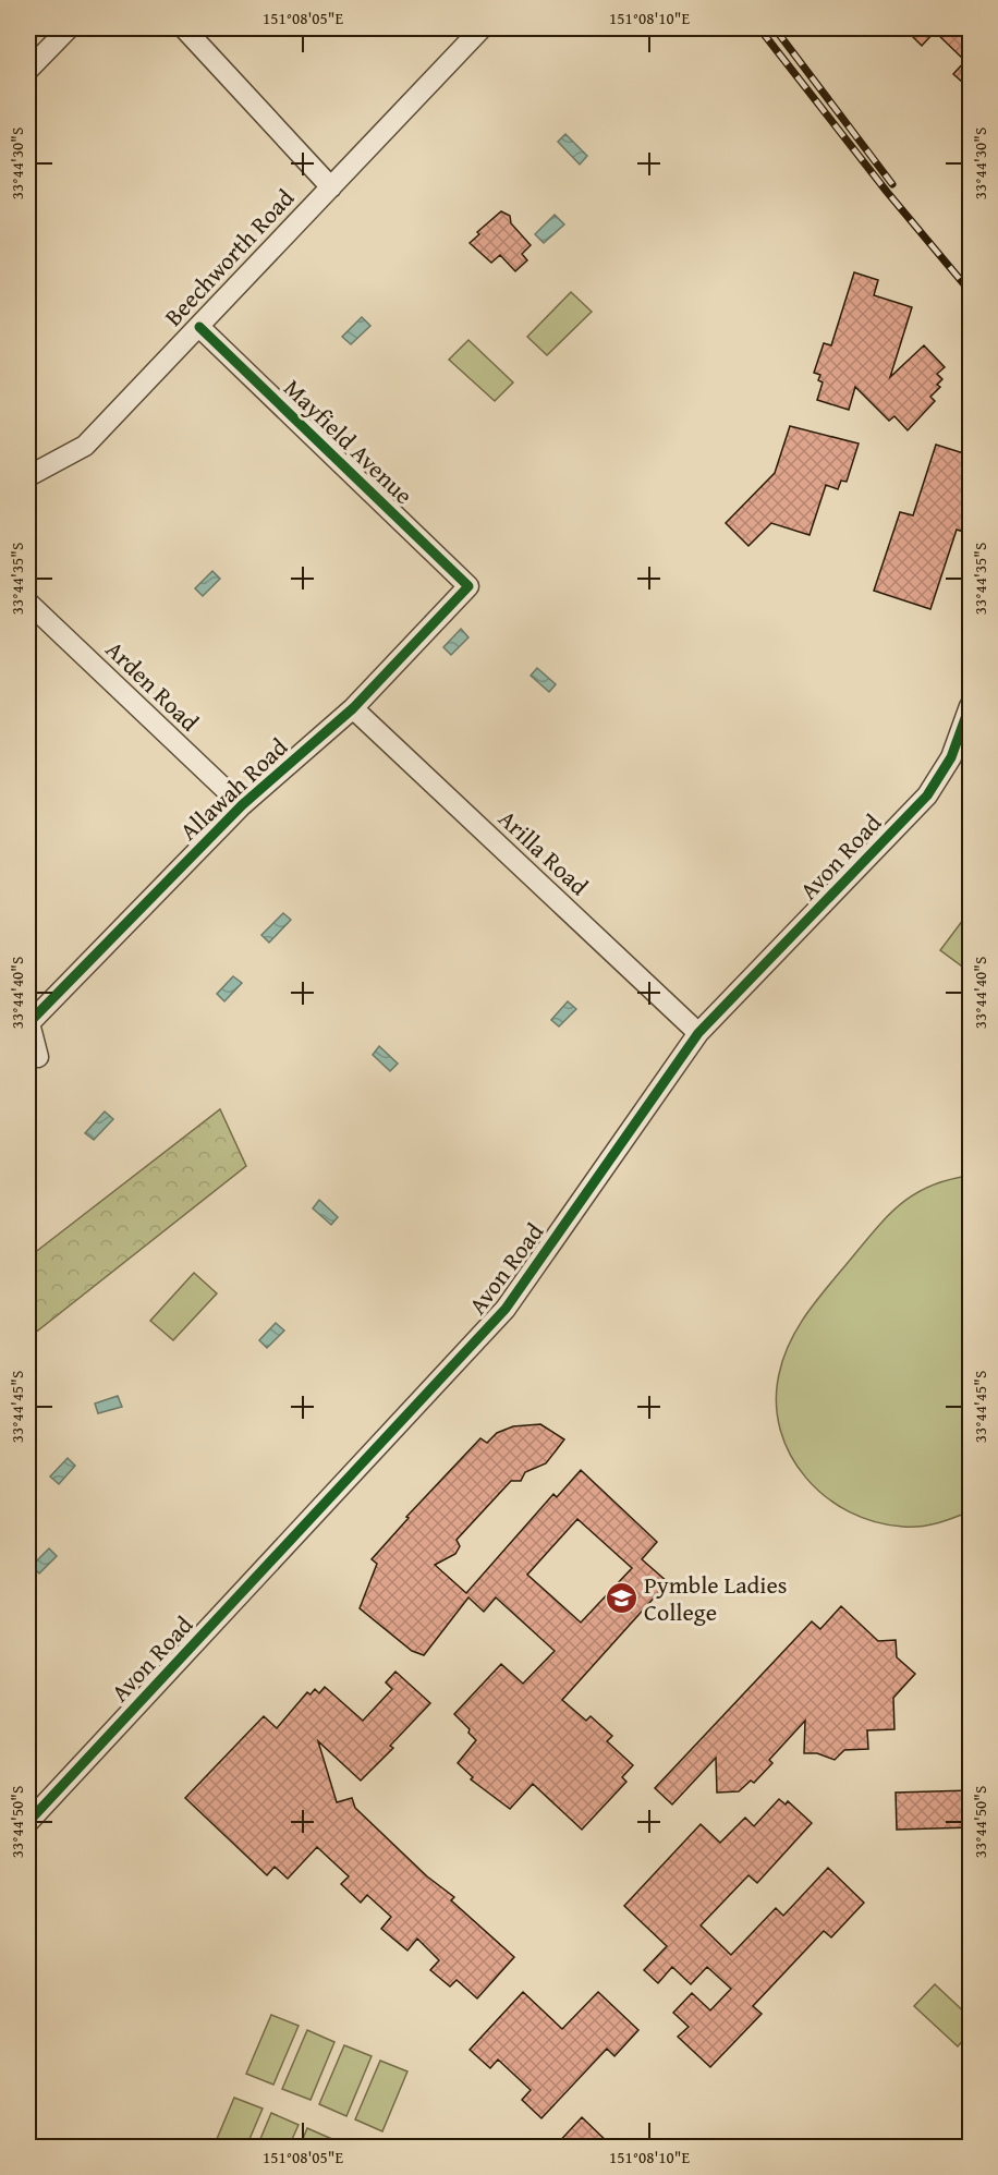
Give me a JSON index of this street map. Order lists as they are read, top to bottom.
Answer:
{
  "streets": {
    "street": [
      "Beechworth Road",
      "Mayfield Avenue",
      "Arden Road",
      "Allawah Road",
      "Arilla Road",
      "Avon Road"
    ]
  },
  "crossings": [
    ["Beechworth Road", "Mayfield Avenue"],
    ["Mayfield Avenue", "Allawah Road"],
    ["Arden Road", "Allawah Road"],
    ["Allawah Road", "Arilla Road"],
    ["Arilla Road", "Avon Road"]
  ],
  "places": {
    "school or university": ["Pymble Ladies College"]
  },
  "coordinates": [
    "151°08'05\"E",
    "151°08'10\"E",
    "33°44'30\"S",
    "33°44'35\"S",
    "33°44'40\"S",
    "33°44'45\"S",
    "33°44'50\"S"
  ]
}
